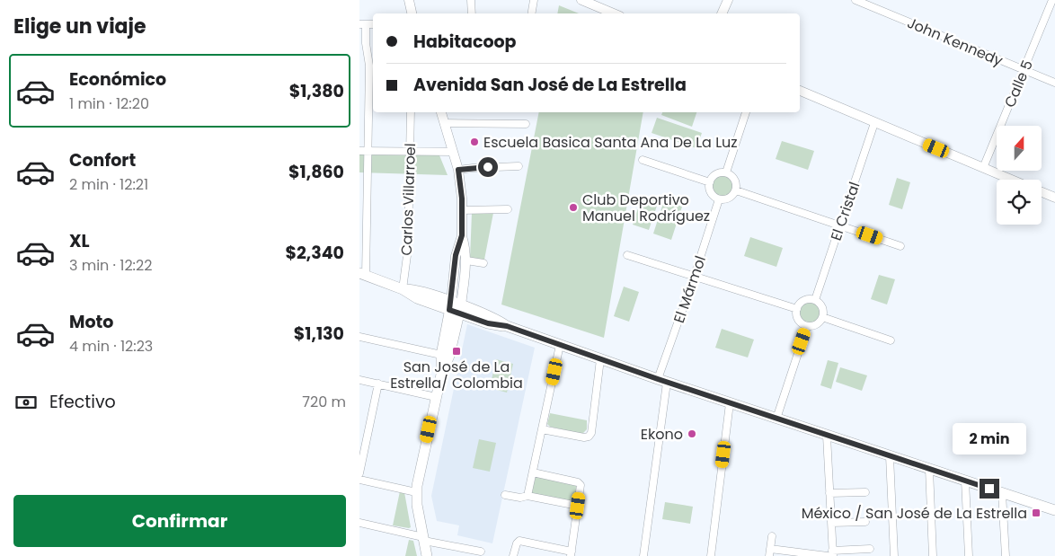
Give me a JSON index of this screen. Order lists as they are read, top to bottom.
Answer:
{
  "streets": {
    "street": [
      "John Kennedy",
      "Calle 5",
      "Carlos Villarroel",
      "El Cristal",
      "El Mármol"
    ]
  },
  "crossings": [
    ["John Kennedy", "Calle 5"]
  ],
  "places": {
    "other": ["Escuela Basica Santa Ana De La Luz", "Club Deportivo Manuel Rodríguez", "Ekono"],
    "transit": ["San José de La Estrella/ Colombia", "México / San José de La Estrella"]
  },
  "north": "top",
  "page": {
    "heading": "Elige un viaje",
    "banner": ["Habitacoop", "Avenida San José de La Estrella"],
    "list": [
      {
        "name": "Económico",
        "note": "1 min · 12:20",
        "value": "$1,380"
      },
      {
        "name": "Confort",
        "note": "2 min · 12:21",
        "value": "$1,860"
      },
      {
        "name": "XL",
        "note": "3 min · 12:22",
        "value": "$2,340"
      },
      {
        "name": "Moto",
        "note": "4 min · 12:23",
        "value": "$1,130"
      }
    ],
    "pay": ["Efectivo", "720 m"],
    "bubble": "2 min",
    "buttons": "Confirmar"
  }
}
